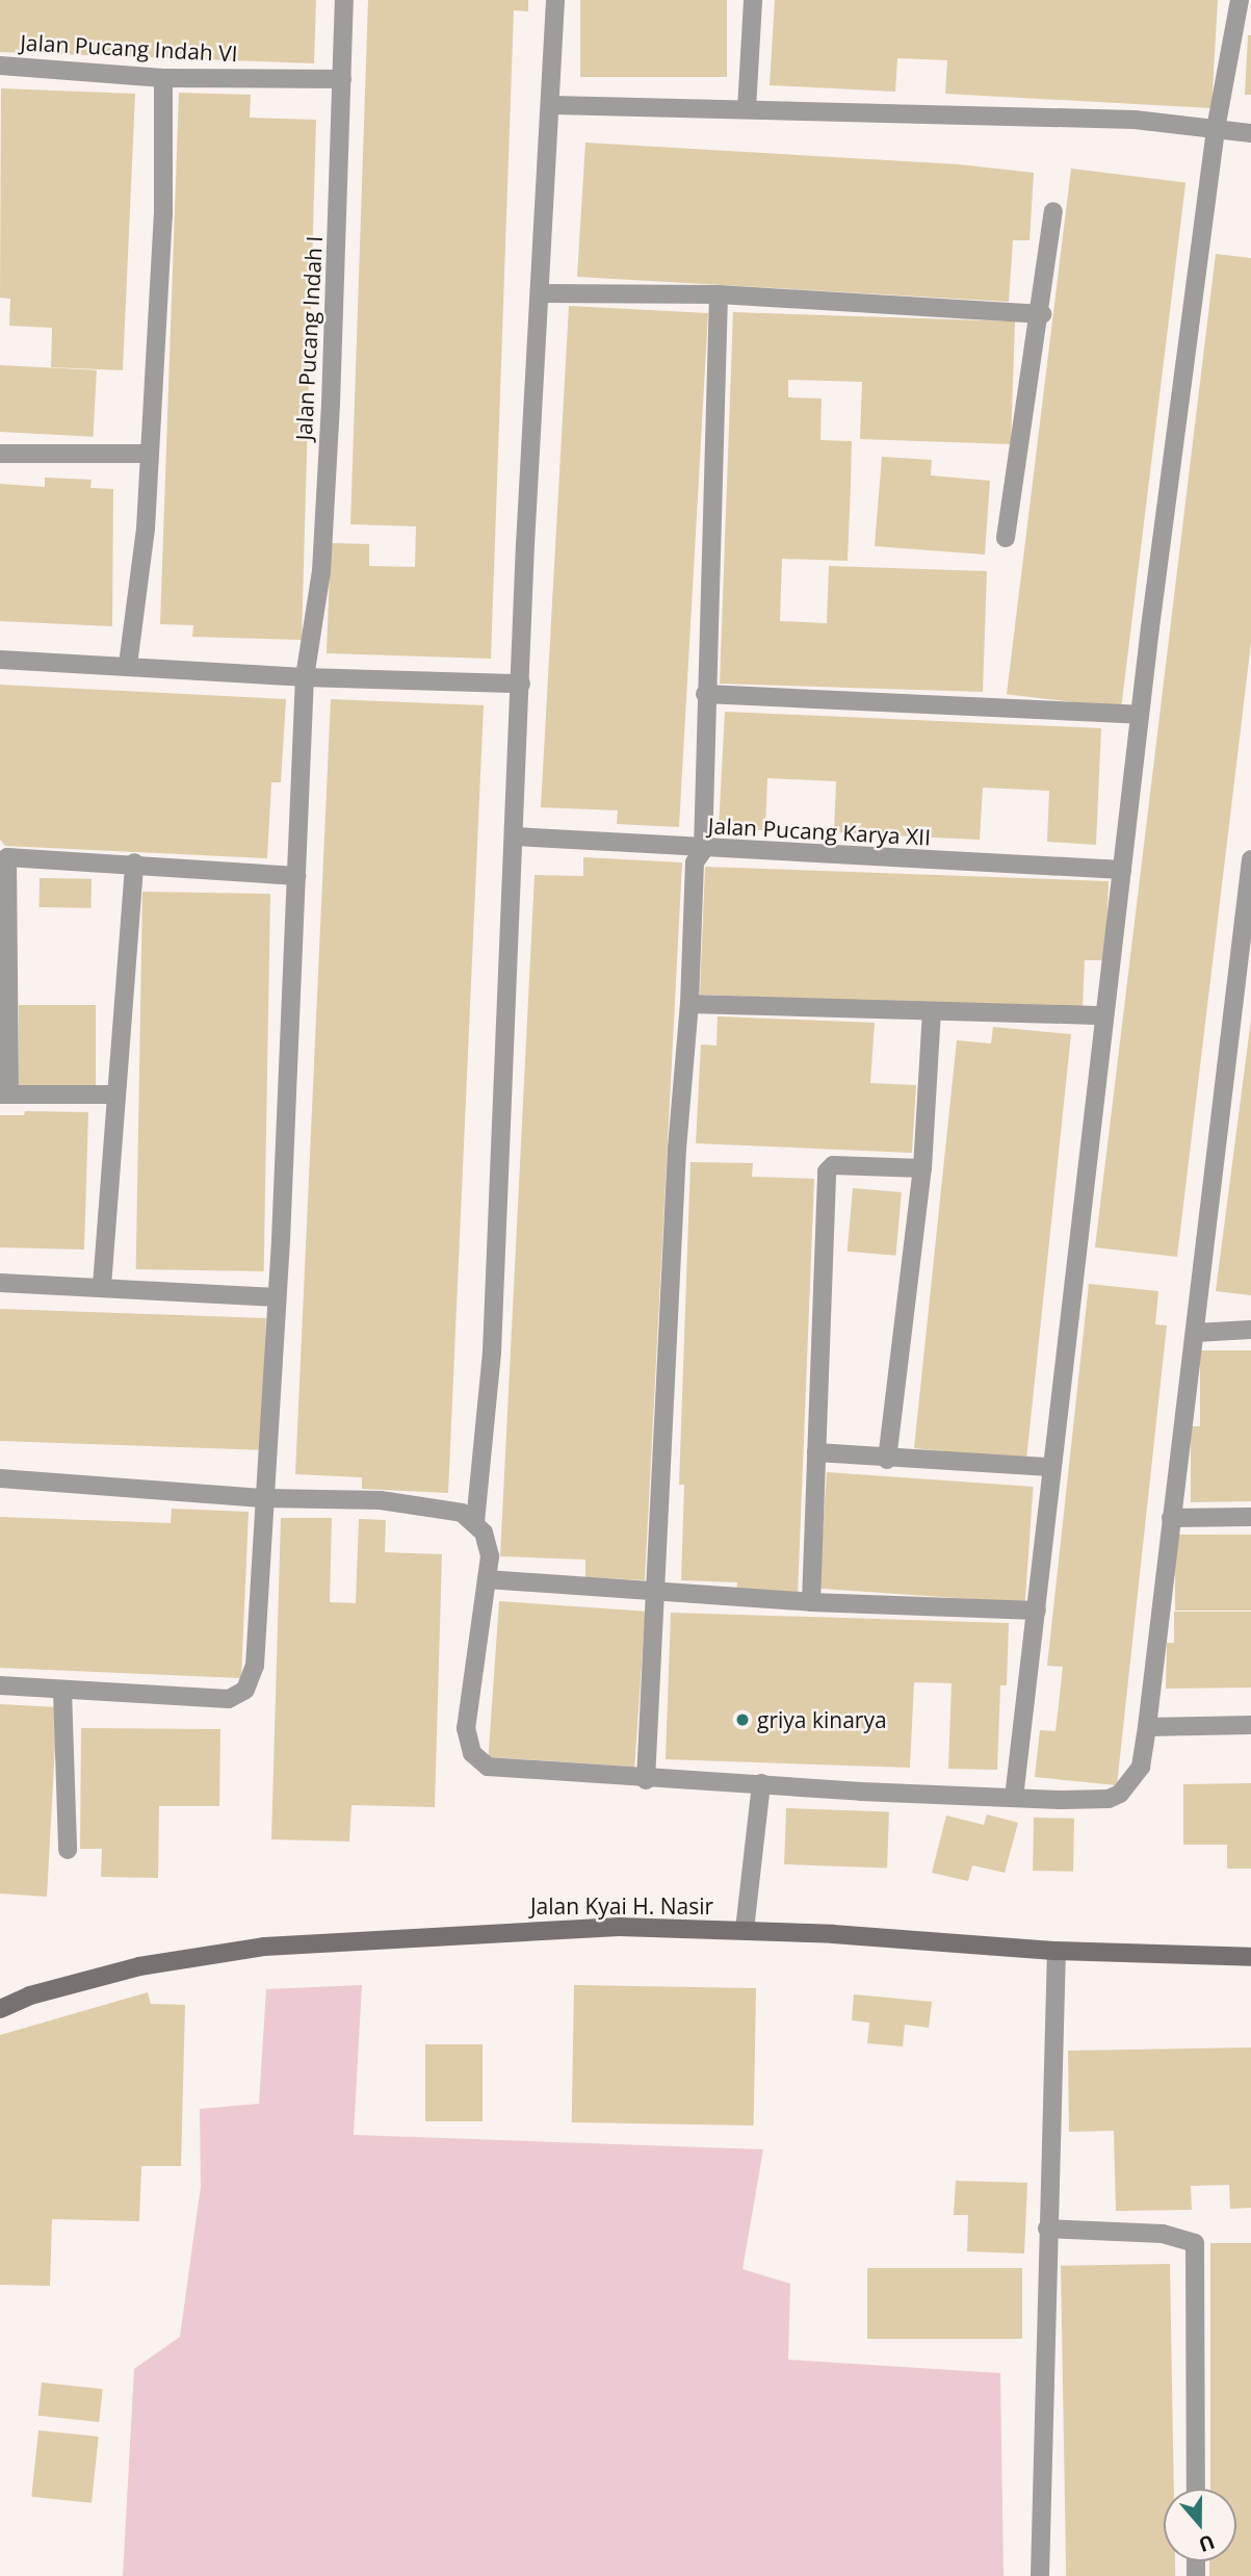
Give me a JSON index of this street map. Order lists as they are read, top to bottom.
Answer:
{
  "streets": {
    "main road": ["Jalan Kyai H. Nasir"],
    "street": ["Jalan Pucang Indah VI", "Jalan Pucang Indah I", "Jalan Pucang Karya XII"]
  },
  "crossings": [
    ["Jalan Pucang Indah VI", "Jalan Pucang Indah I"]
  ],
  "places": ["griya kinarya"],
  "north": "bottom"
}
